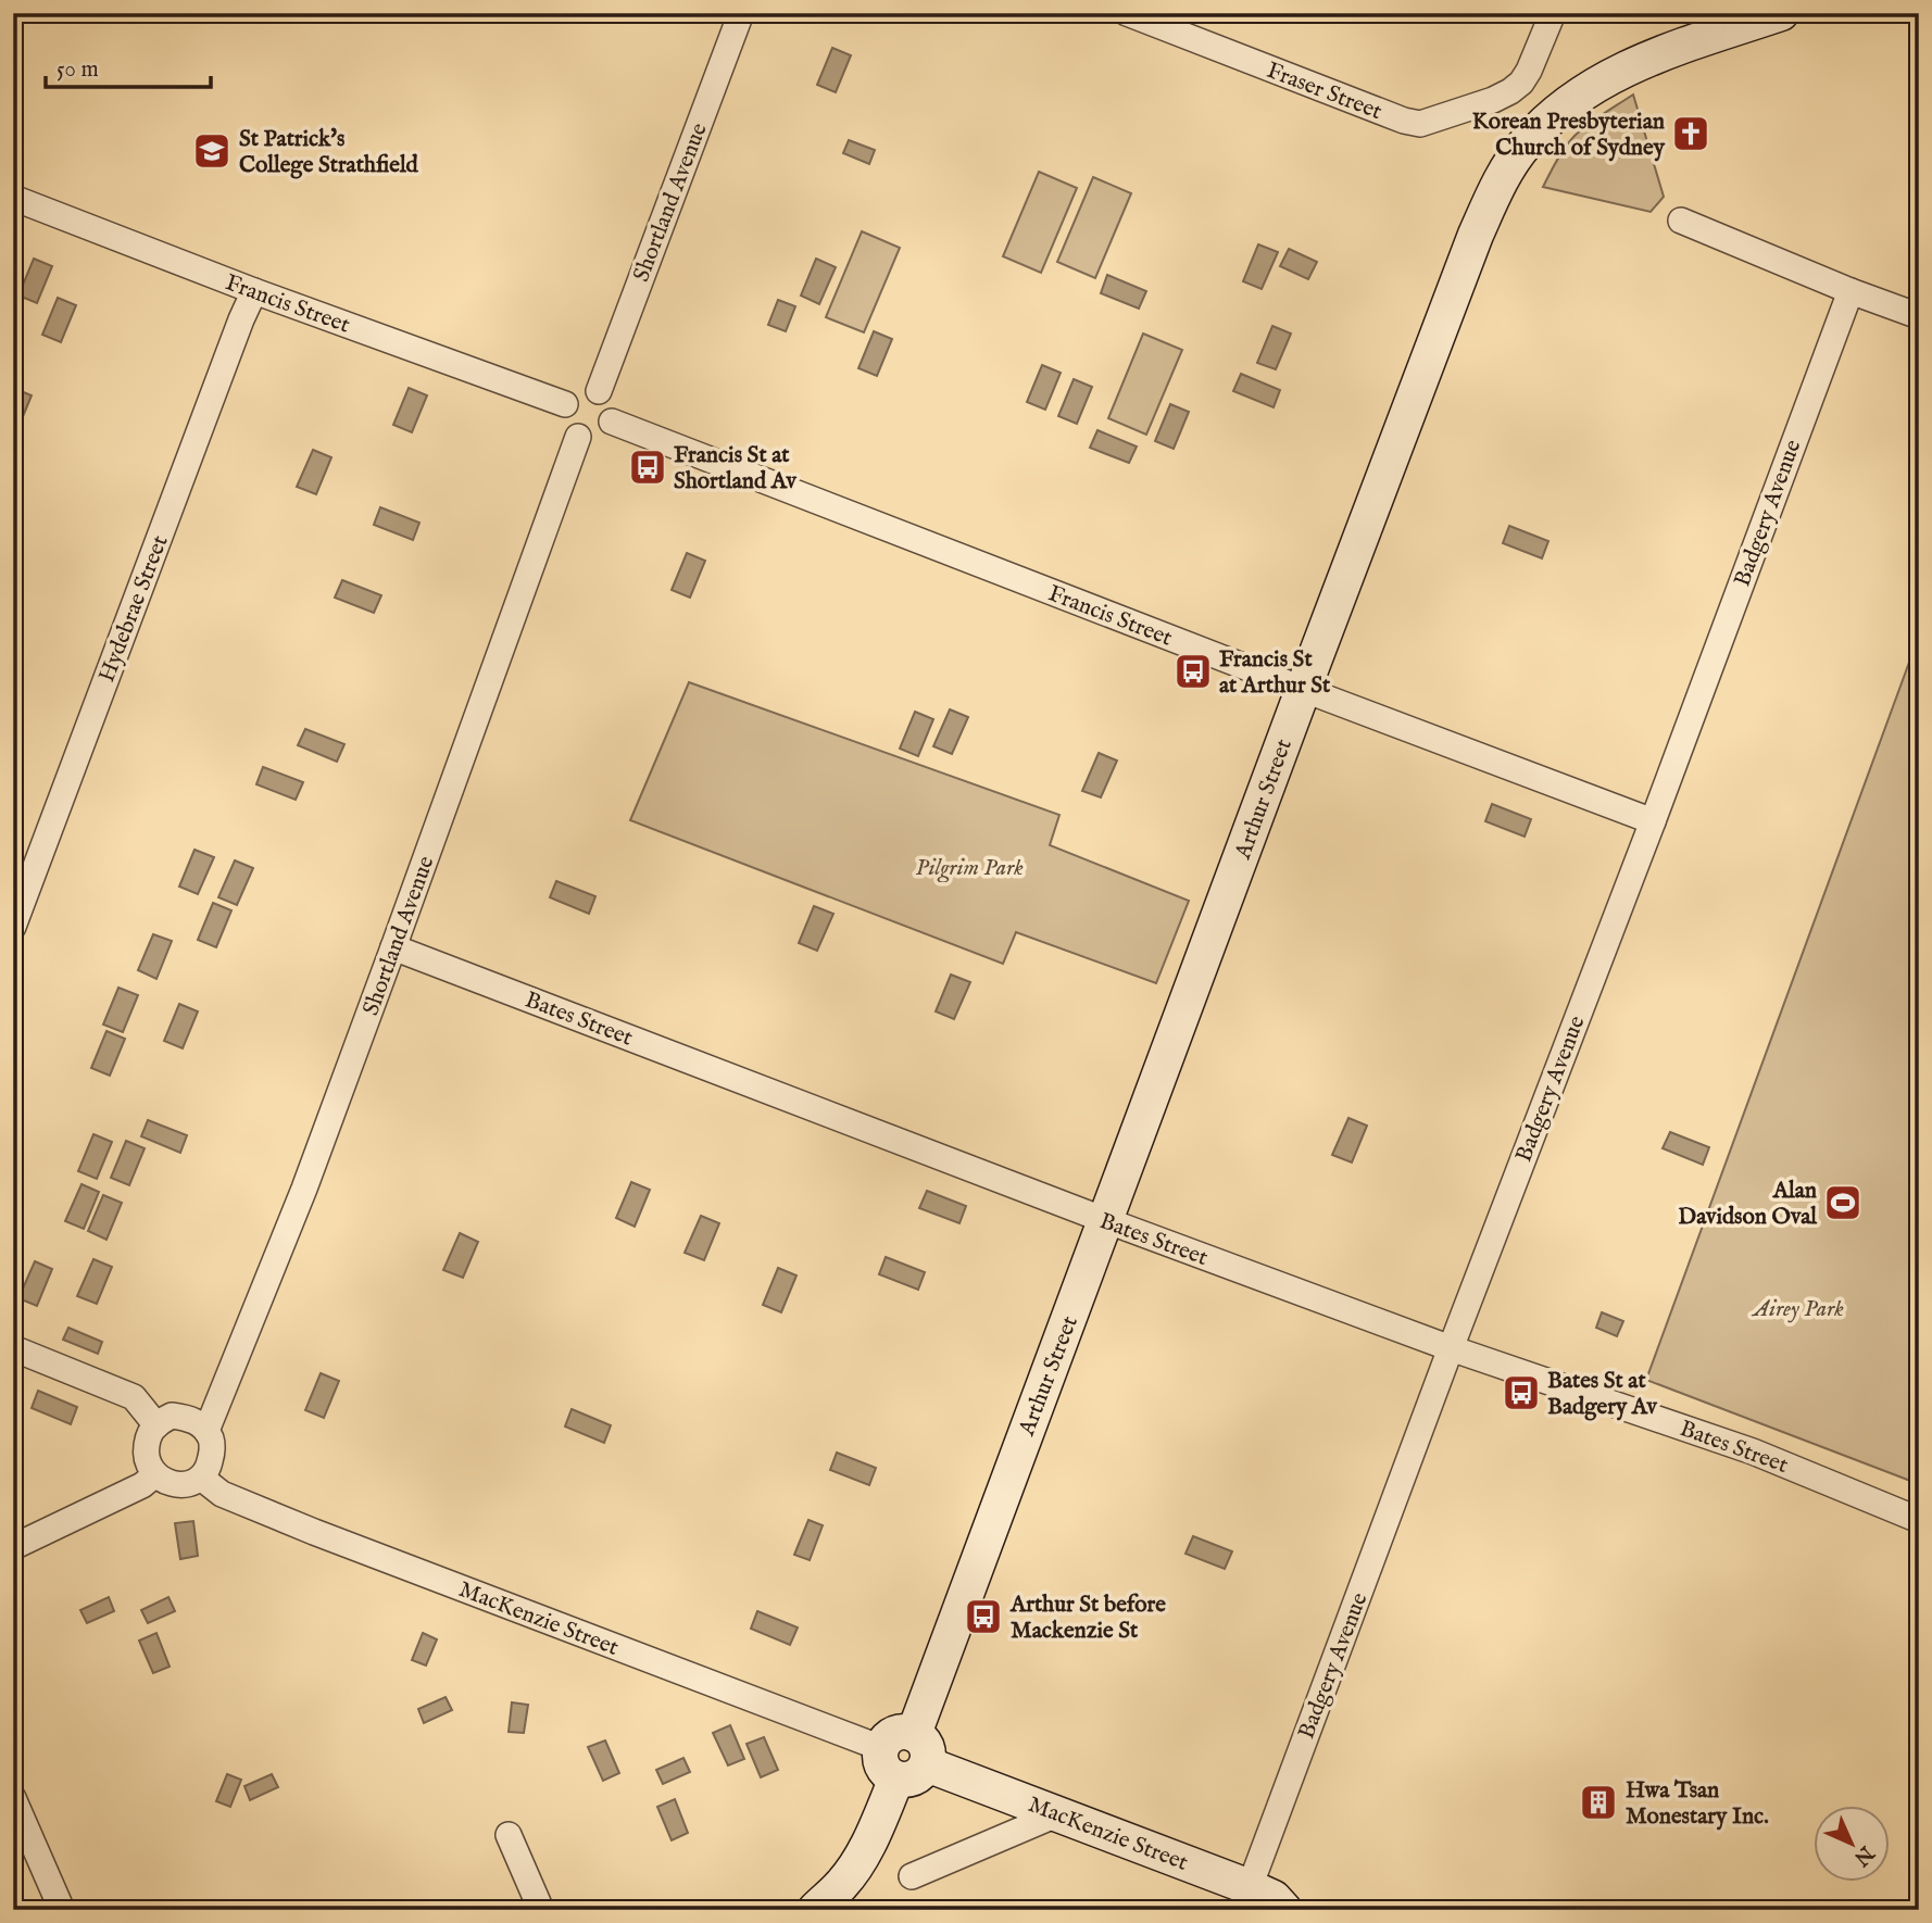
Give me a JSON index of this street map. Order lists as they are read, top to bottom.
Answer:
{
  "streets": {
    "main road": ["Arthur Street", "MacKenzie Street"],
    "street": [
      "Fraser Street",
      "Shortland Avenue",
      "Francis Street",
      "Badgery Avenue",
      "Hydebrae Street",
      "Bates Street"
    ]
  },
  "crossings": [
    ["Shortland Avenue", "Francis Street"],
    ["Shortland Avenue", "Bates Street"],
    ["Shortland Avenue", "MacKenzie Street"],
    ["Francis Street", "Badgery Avenue"],
    ["Francis Street", "Hydebrae Street"],
    ["Francis Street", "Arthur Street"],
    ["Badgery Avenue", "Bates Street"],
    ["Badgery Avenue", "MacKenzie Street"],
    ["Arthur Street", "Bates Street"],
    ["Arthur Street", "MacKenzie Street"]
  ],
  "parks": ["Pilgrim Park", "Airey Park"],
  "places": {
    "church": ["Korean Presbyterian Church of Sydney"],
    "school or university": ["St Patrick's College Strathfield"],
    "bus stop": [
      "Francis St at Shortland Av",
      "Francis St at Arthur St",
      "Bates St at Badgery Av",
      "Arthur St before Mackenzie St"
    ],
    "sports": ["Alan Davidson Oval"],
    "building": ["Hwa Tsan Monestary Inc."]
  },
  "scale_bar": "50 m",
  "north": "bottom right"
}
